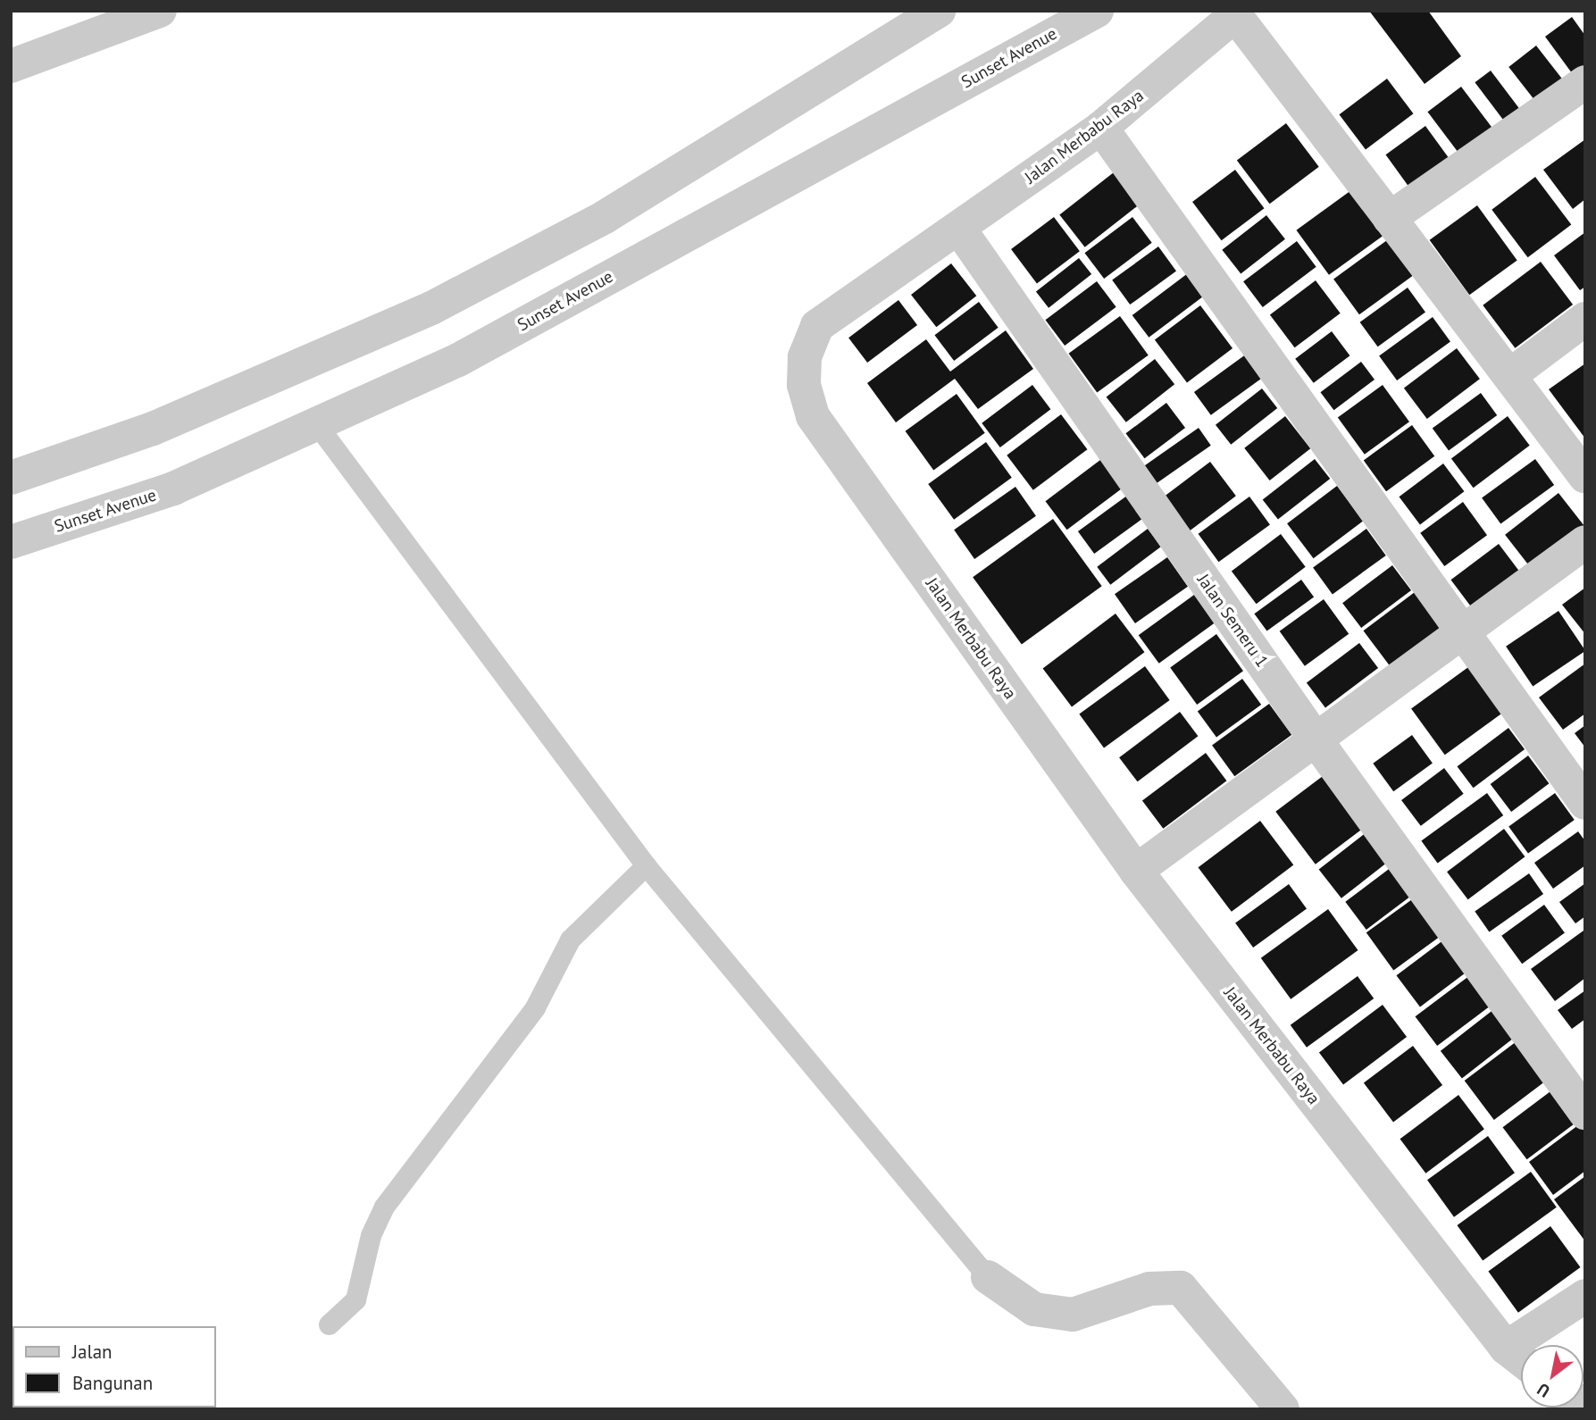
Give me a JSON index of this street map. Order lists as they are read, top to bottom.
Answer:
{
  "streets": {
    "street": ["Sunset Avenue", "Jalan Merbabu Raya", "Jalan Semeru 1"]
  },
  "crossings": [
    ["Jalan Merbabu Raya", "Jalan Semeru 1"]
  ],
  "legend": ["Jalan", "Bangunan"],
  "north": "bottom left"
}
